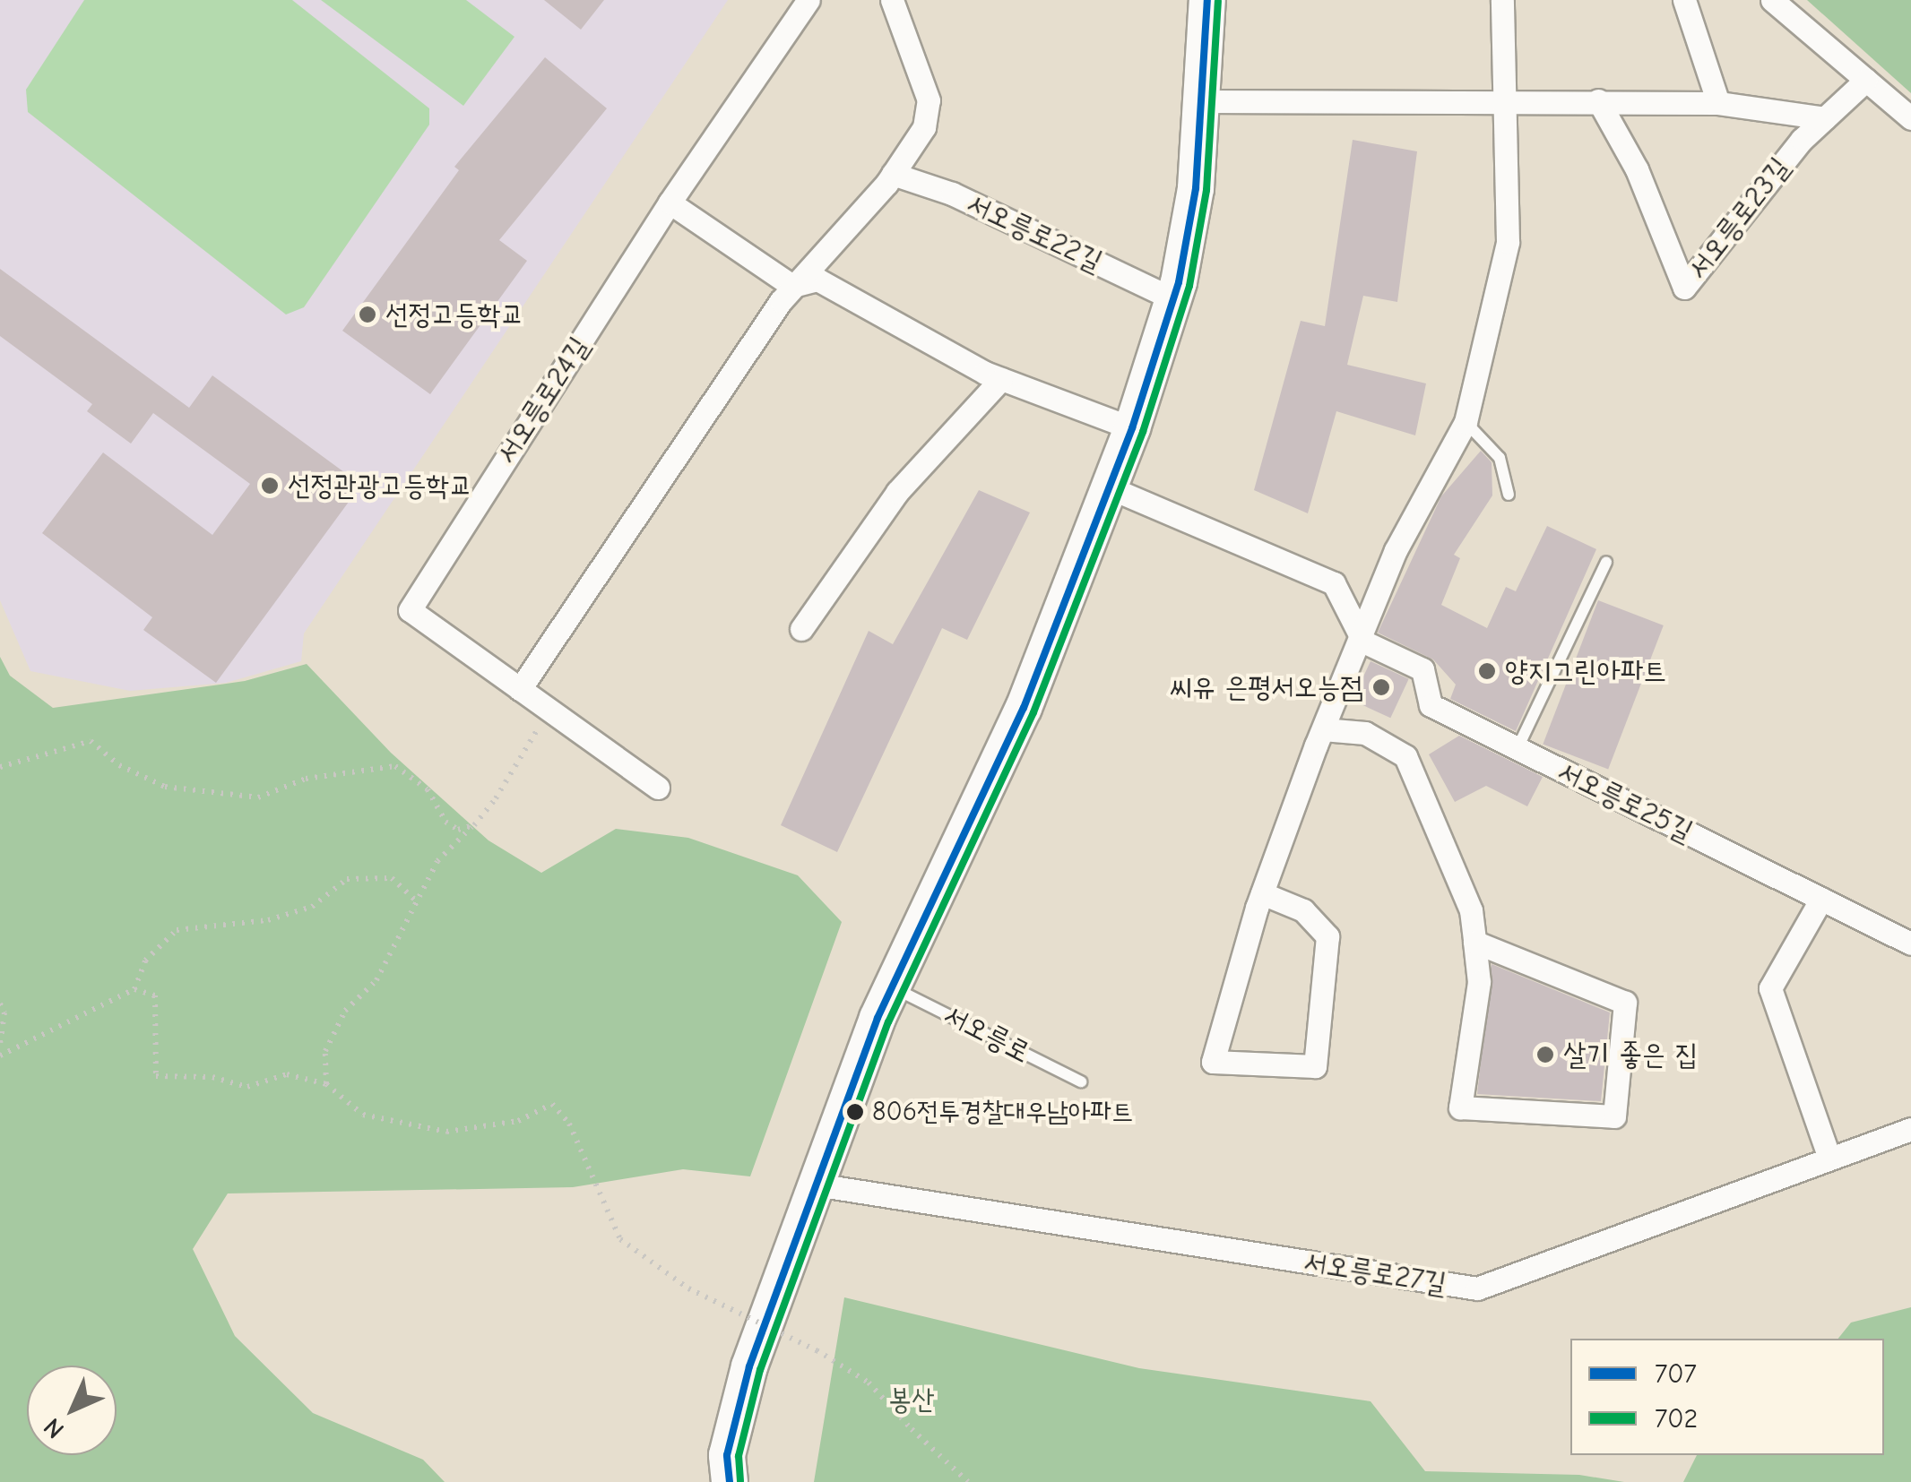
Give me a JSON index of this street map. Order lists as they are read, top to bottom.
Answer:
{
  "streets": {
    "street": [
      "서오릉로23길",
      "서오릉로22길",
      "서오릉로24길",
      "서오릉로25길",
      "서오릉로27길"
    ],
    "lane": ["서오릉로"]
  },
  "parks": ["봉산"],
  "places": [
    "선정고등학교",
    "선정관광고등학교",
    "양지그린아파트",
    "씨유 은평서오능점",
    "살기 좋은 집",
    "806전투경찰대우남아파트"
  ],
  "lines": ["transit line 707", "transit line 702"],
  "legend": ["707", "702"],
  "north": "bottom left"
}
